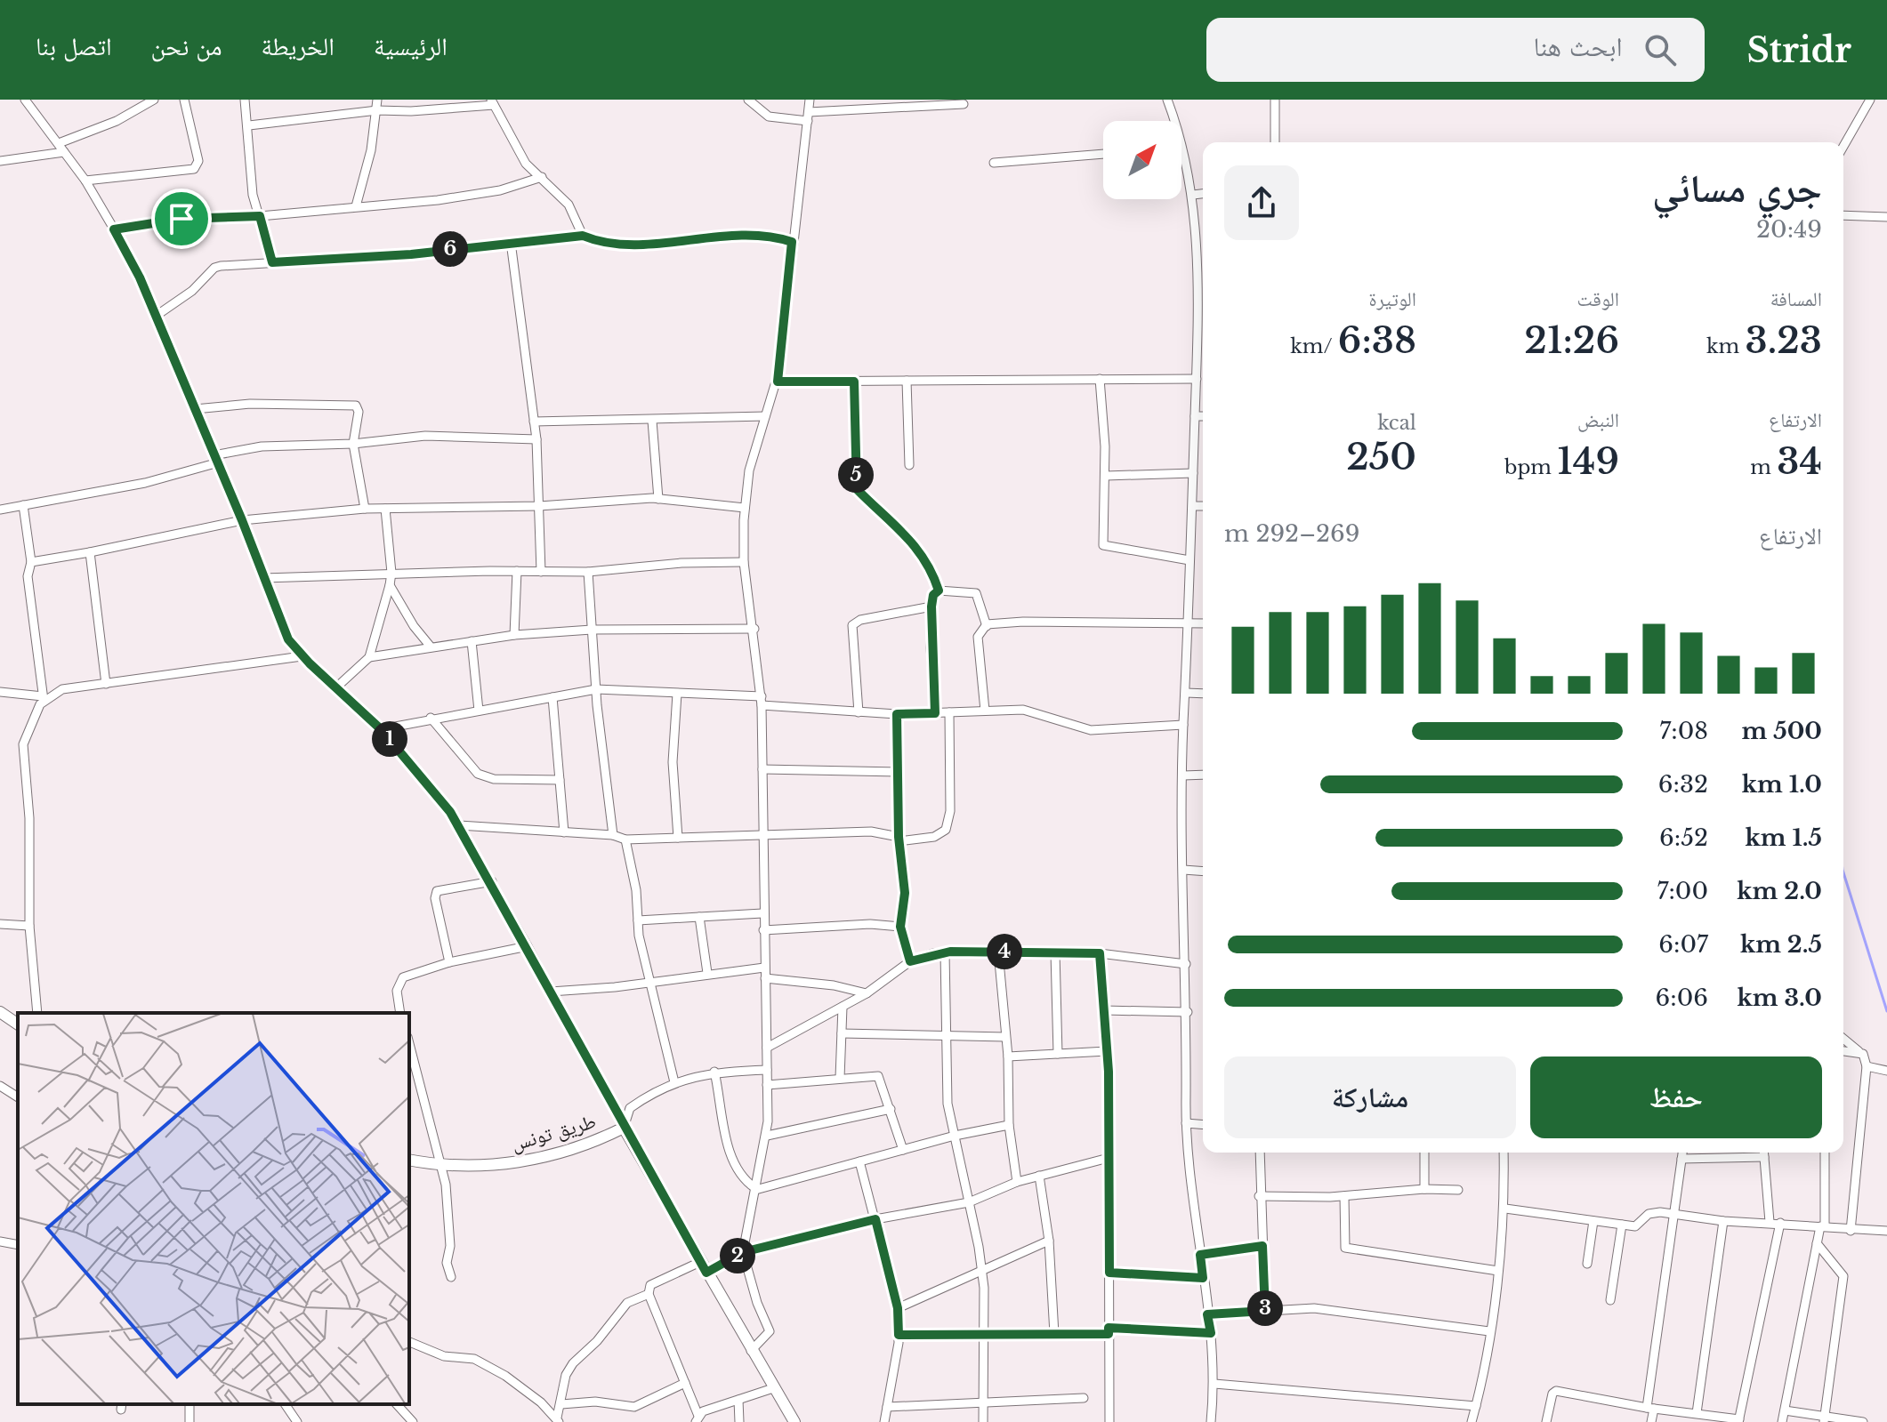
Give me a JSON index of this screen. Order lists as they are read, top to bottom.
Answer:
{
  "streets": {
    "main road": ["طريق تونس"]
  },
  "north": "top right",
  "page": {
    "header": "Stridr",
    "search": "ابحث هنا",
    "nav": [
      "الرئيسية",
      "الخريطة",
      "من نحن",
      "اتصل بنا"
    ],
    "heading": ["جري مسائي", "20:49"],
    "pins": [
      "6",
      "5",
      "1",
      "4",
      "2",
      "3"
    ],
    "stats": [
      ["المسافة", "3.23 km"],
      ["الوقت", "21:26"],
      ["الوتيرة", "6:38 /km"],
      ["الارتفاع", "34 m"],
      ["النبض", "149 bpm"],
      ["kcal", "250"]
    ],
    "chart": ["الارتفاع", "269–292 m"],
    "list": [
      {
        "name": "500 m",
        "note": "7:08"
      },
      {
        "name": "1.0 km",
        "note": "6:32"
      },
      {
        "name": "1.5 km",
        "note": "6:52"
      },
      {
        "name": "2.0 km",
        "note": "7:00"
      },
      {
        "name": "2.5 km",
        "note": "6:07"
      },
      {
        "name": "3.0 km",
        "note": "6:06"
      }
    ],
    "buttons": ["حفظ", "مشاركة"]
  }
}
